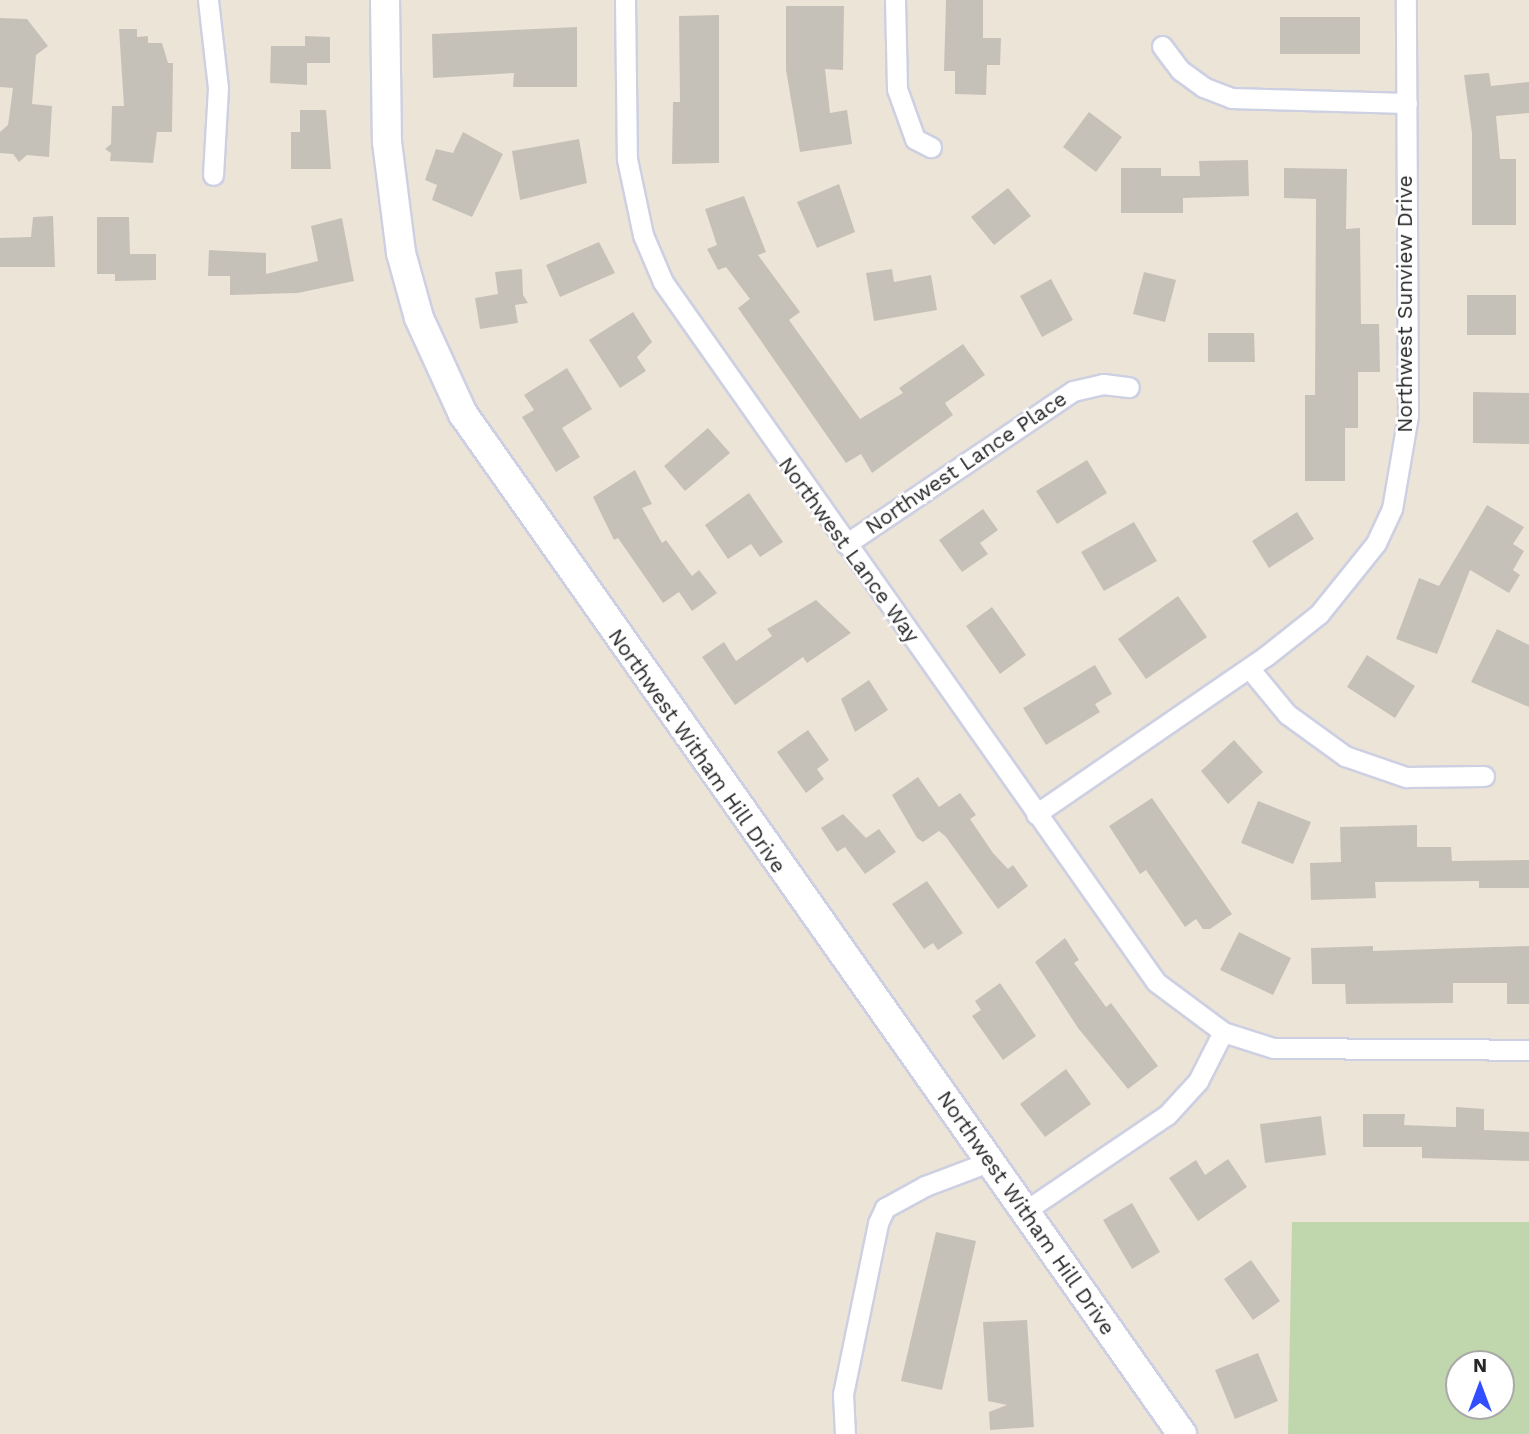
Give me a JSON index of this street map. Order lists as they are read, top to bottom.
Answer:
{
  "streets": {
    "street": [
      "Northwest Sunview Drive",
      "Northwest Lance Place",
      "Northwest Lance Way",
      "Northwest Witham Hill Drive"
    ]
  },
  "crossings": [
    ["Northwest Sunview Drive", "Northwest Lance Way"],
    ["Northwest Lance Place", "Northwest Lance Way"]
  ],
  "north": "top"
}
